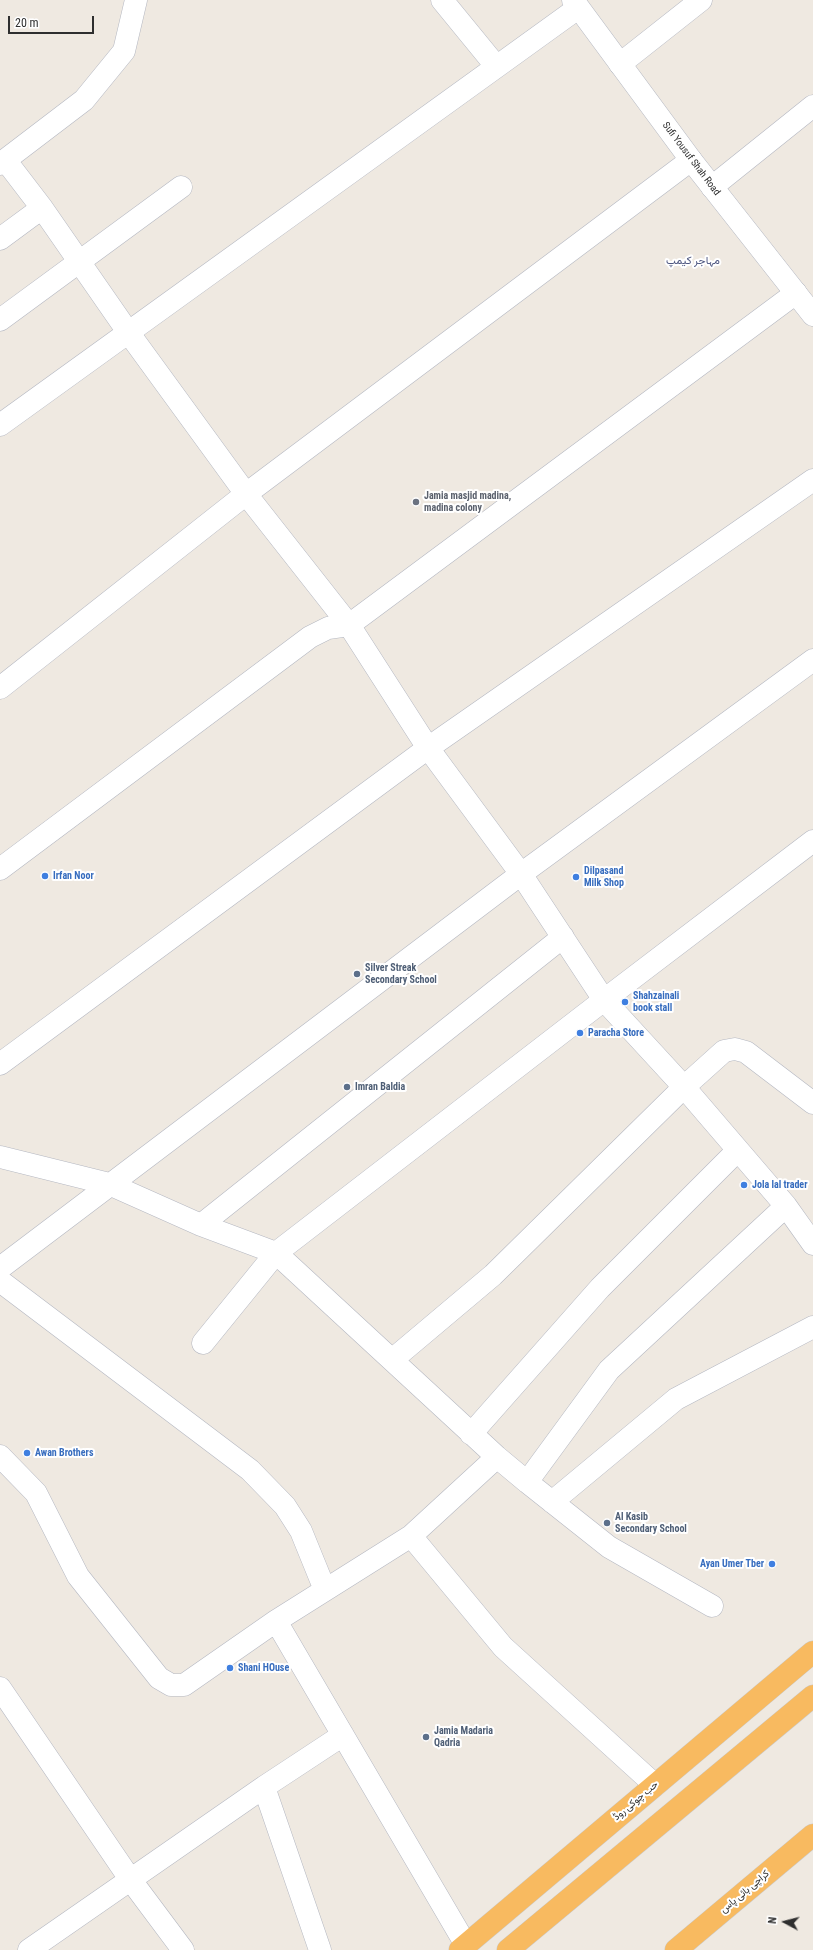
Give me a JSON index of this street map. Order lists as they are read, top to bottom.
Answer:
{
  "streets": {
    "highway": ["حب چوکی روڈ", "کراچی بائی پاس"],
    "street": ["Sufi Yousuf Shah Road"]
  },
  "districts": ["مہاجر کیمپ"],
  "places": [
    "Jamia masjid madina, madina colony",
    "Irfan Noor",
    "Dilpasand Milk Shop",
    "Silver Streak Secondary School",
    "Shahzainali book stall",
    "Paracha Store",
    "Imran Baldia",
    "Jola lal trader",
    "Awan Brothers",
    "Al Kasib Secondary School",
    "Ayan Umer Tber",
    "Shani HOuse",
    "Jamia Madaria Qadria"
  ],
  "scale_bar": "20 m",
  "north": "left"
}
